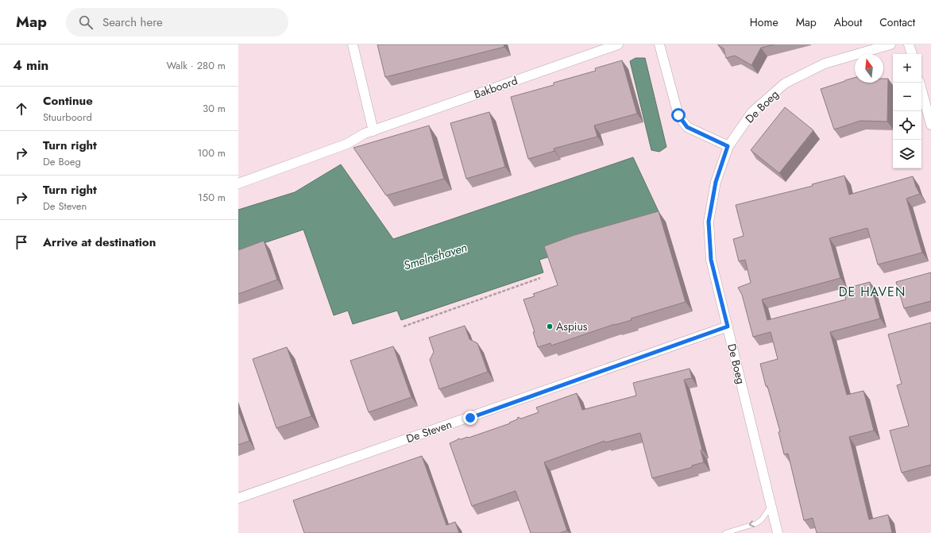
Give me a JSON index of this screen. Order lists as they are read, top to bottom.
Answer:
{
  "streets": {
    "street": ["Bakboord", "De Boeg", "De Steven"]
  },
  "crossings": [
    ["De Boeg", "De Steven"]
  ],
  "districts": ["DE HAVEN"],
  "water": ["Smelnehaven"],
  "places": ["Aspius"],
  "north": "top",
  "page": {
    "header": "Map",
    "search": "Search here",
    "nav": [
      "Home",
      "Map",
      "About",
      "Contact"
    ],
    "heading": ["4 min", "Walk · 280 m"],
    "map_buttons": ["+", "−"],
    "list": [
      ["Continue", "Stuurboord", "30 m"],
      ["Turn right", "De Boeg", "100 m"],
      ["Turn right", "De Steven", "150 m"],
      "Arrive at destination"
    ]
  }
}
